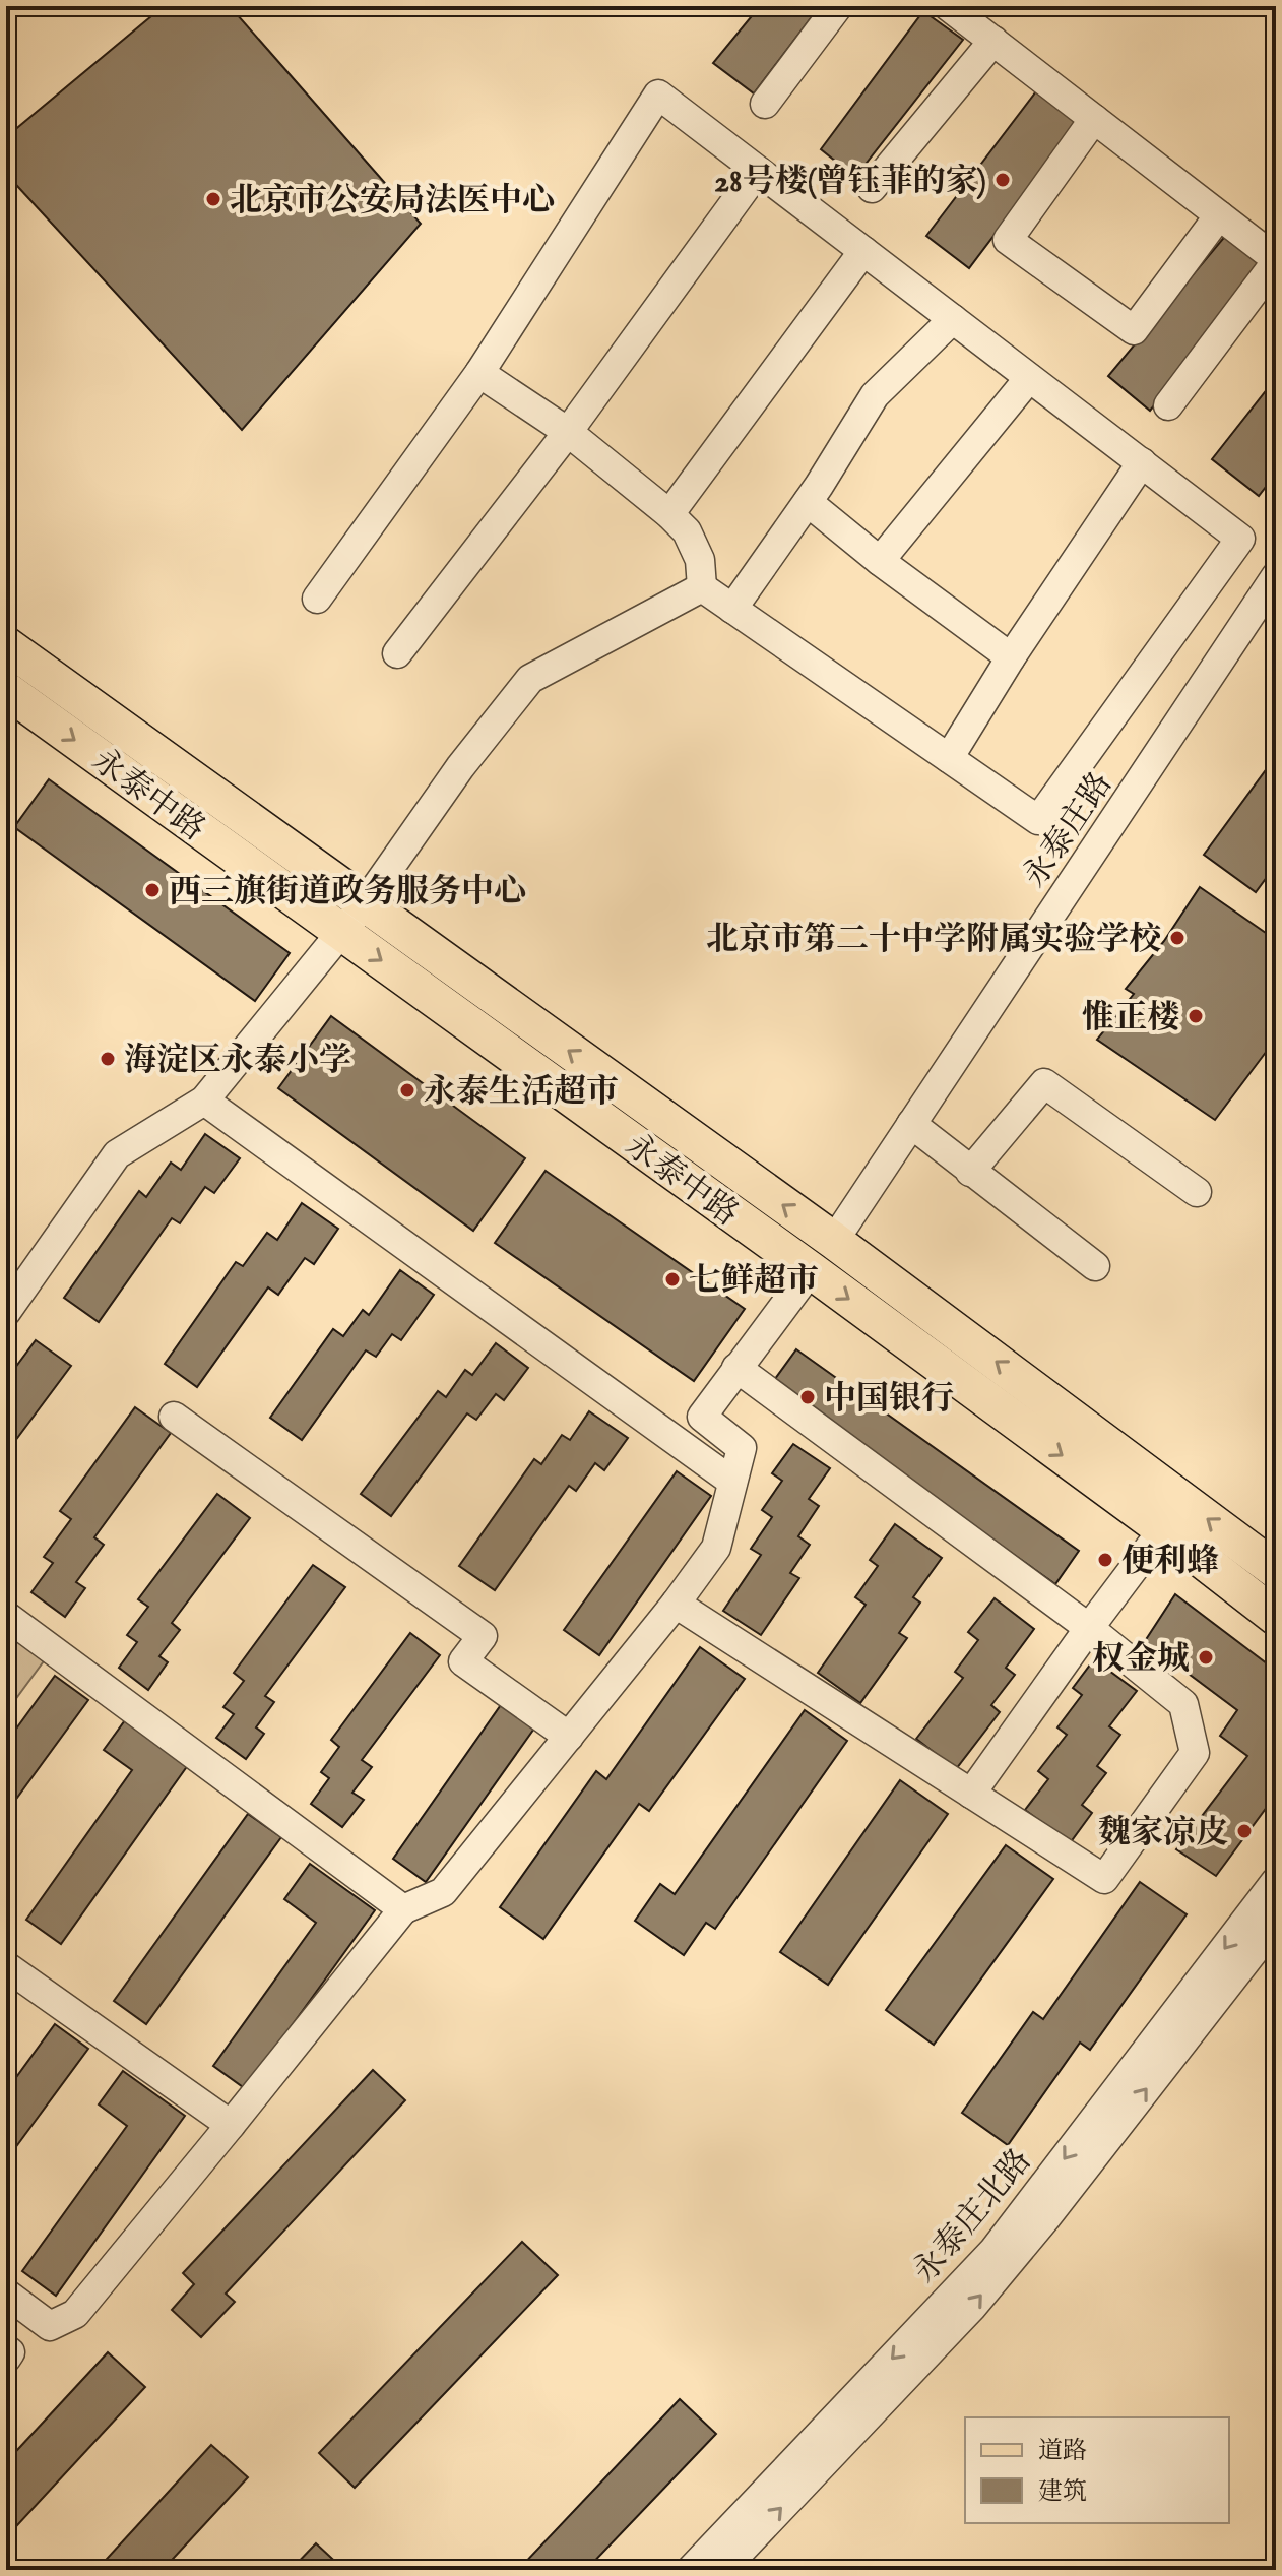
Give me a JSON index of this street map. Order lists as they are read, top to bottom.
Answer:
{
  "streets": {
    "main road": ["永泰中路"],
    "street": ["永泰庄路", "永泰庄北路"]
  },
  "crossings": [
    ["永泰中路", "永泰庄路"]
  ],
  "places": [
    "28号楼(曾钰菲的家)",
    "北京市公安局法医中心",
    "西三旗街道政务服务中心",
    "北京市第二十中学附属实验学校",
    "惟正楼",
    "海淀区永泰小学",
    "永泰生活超市",
    "七鲜超市",
    "中国银行",
    "便利蜂",
    "权金城",
    "魏家凉皮"
  ],
  "legend": ["道路", "建筑"]
}
